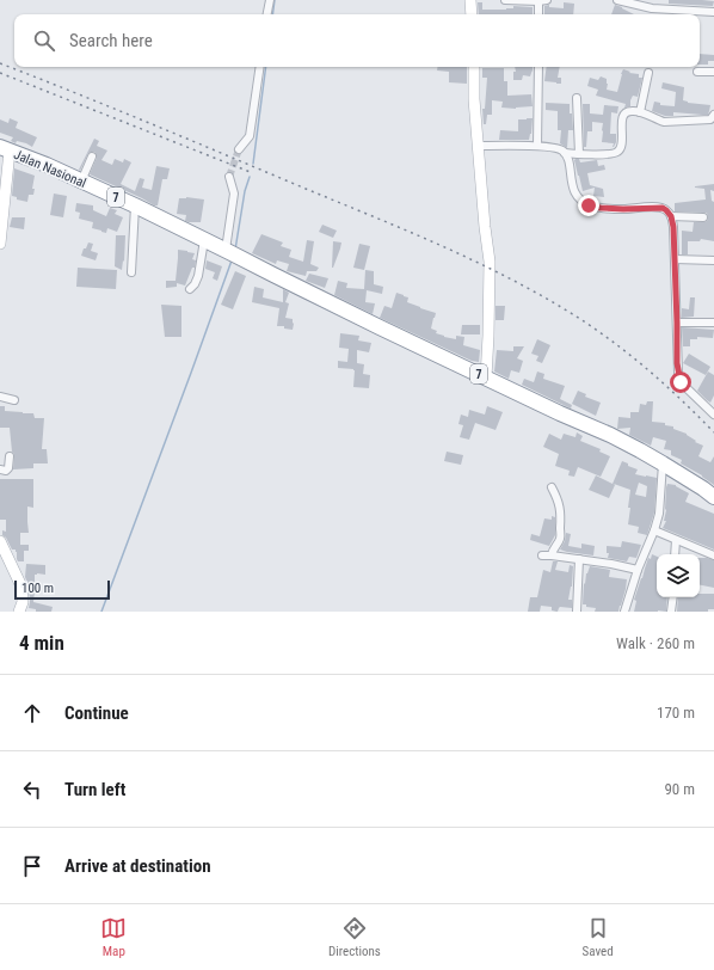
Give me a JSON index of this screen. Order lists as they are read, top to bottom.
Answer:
{
  "streets": {
    "highway": ["Jalan Nasional", "7"]
  },
  "crossings": [
    ["Jalan Nasional", "7"]
  ],
  "scale_bar": "100 m",
  "page": {
    "search": "Search here",
    "scale": "100 m",
    "heading": ["4 min", "Walk · 260 m"],
    "list": [
      ["Continue", "170 m"],
      ["Turn left", "90 m"],
      "Arrive at destination"
    ],
    "nav": ["Map", "Directions", "Saved"]
  }
}
